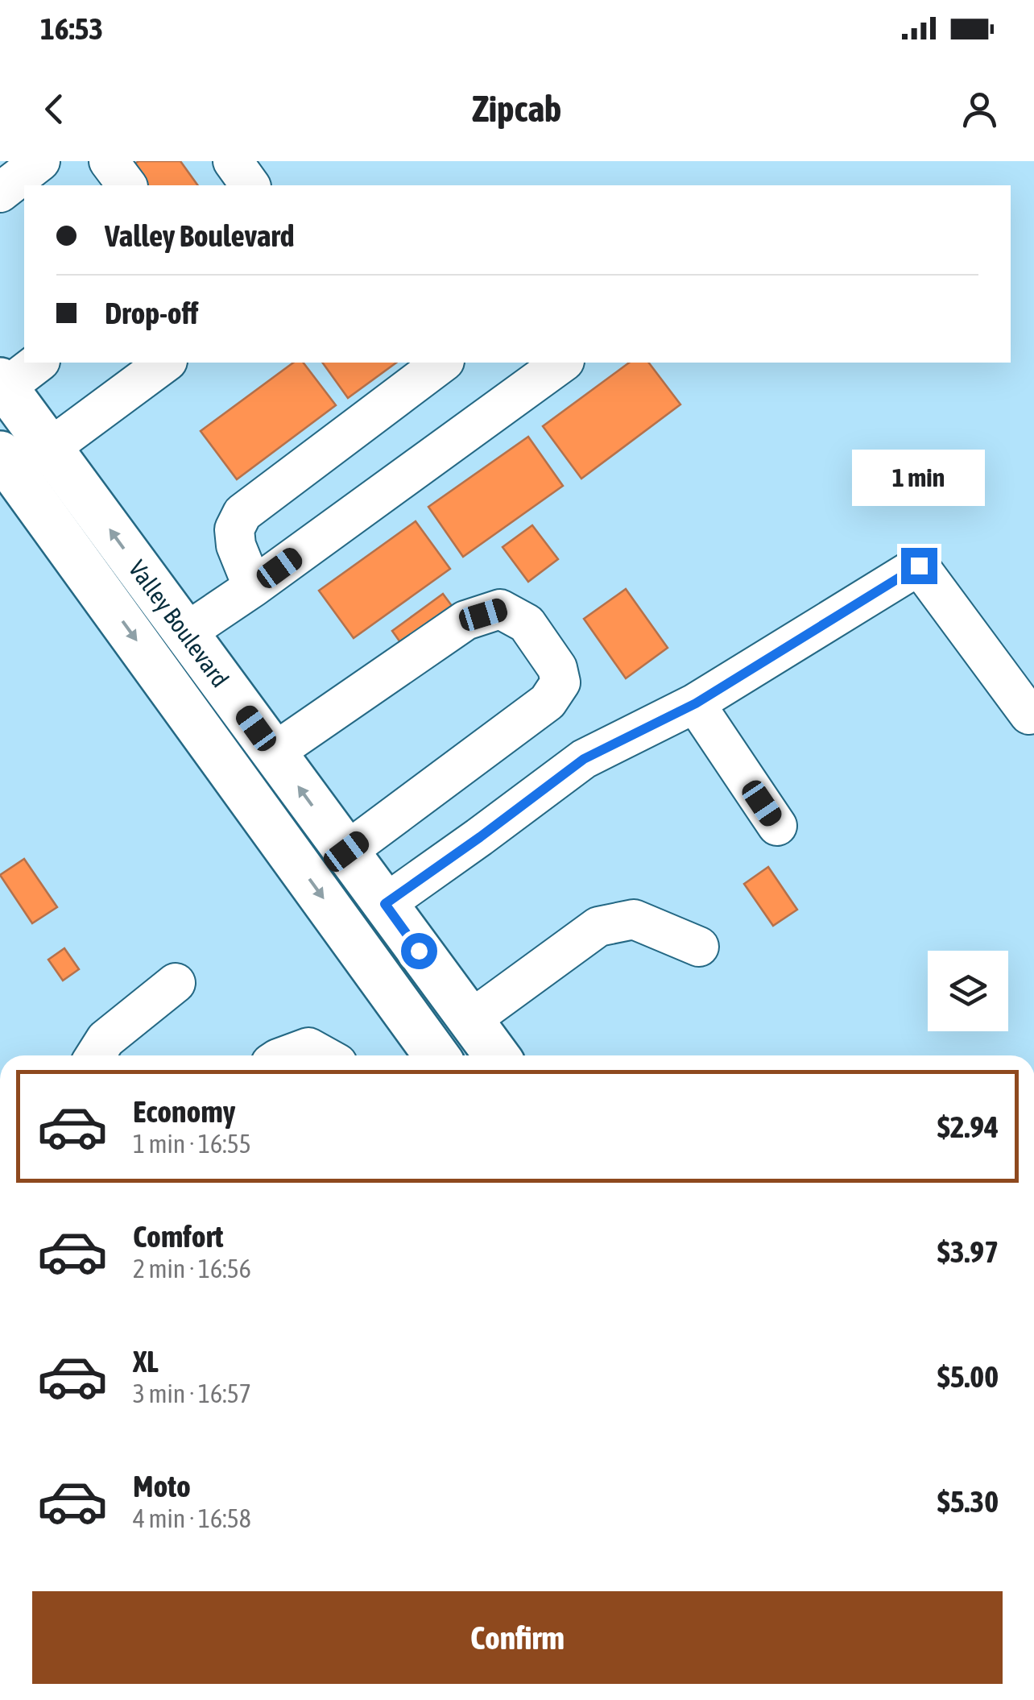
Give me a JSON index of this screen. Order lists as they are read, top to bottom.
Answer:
{
  "streets": {
    "main road": ["Valley Boulevard"]
  },
  "page": {
    "status": "16:53",
    "header": "Zipcab",
    "banner": ["Valley Boulevard", "Drop-off"],
    "bubble": "1 min",
    "list": [
      {
        "name": "Economy",
        "note": "1 min · 16:55",
        "value": "$2.94"
      },
      {
        "name": "Comfort",
        "note": "2 min · 16:56",
        "value": "$3.97"
      },
      {
        "name": "XL",
        "note": "3 min · 16:57",
        "value": "$5.00"
      },
      {
        "name": "Moto",
        "note": "4 min · 16:58",
        "value": "$5.30"
      }
    ],
    "buttons": "Confirm"
  }
}
